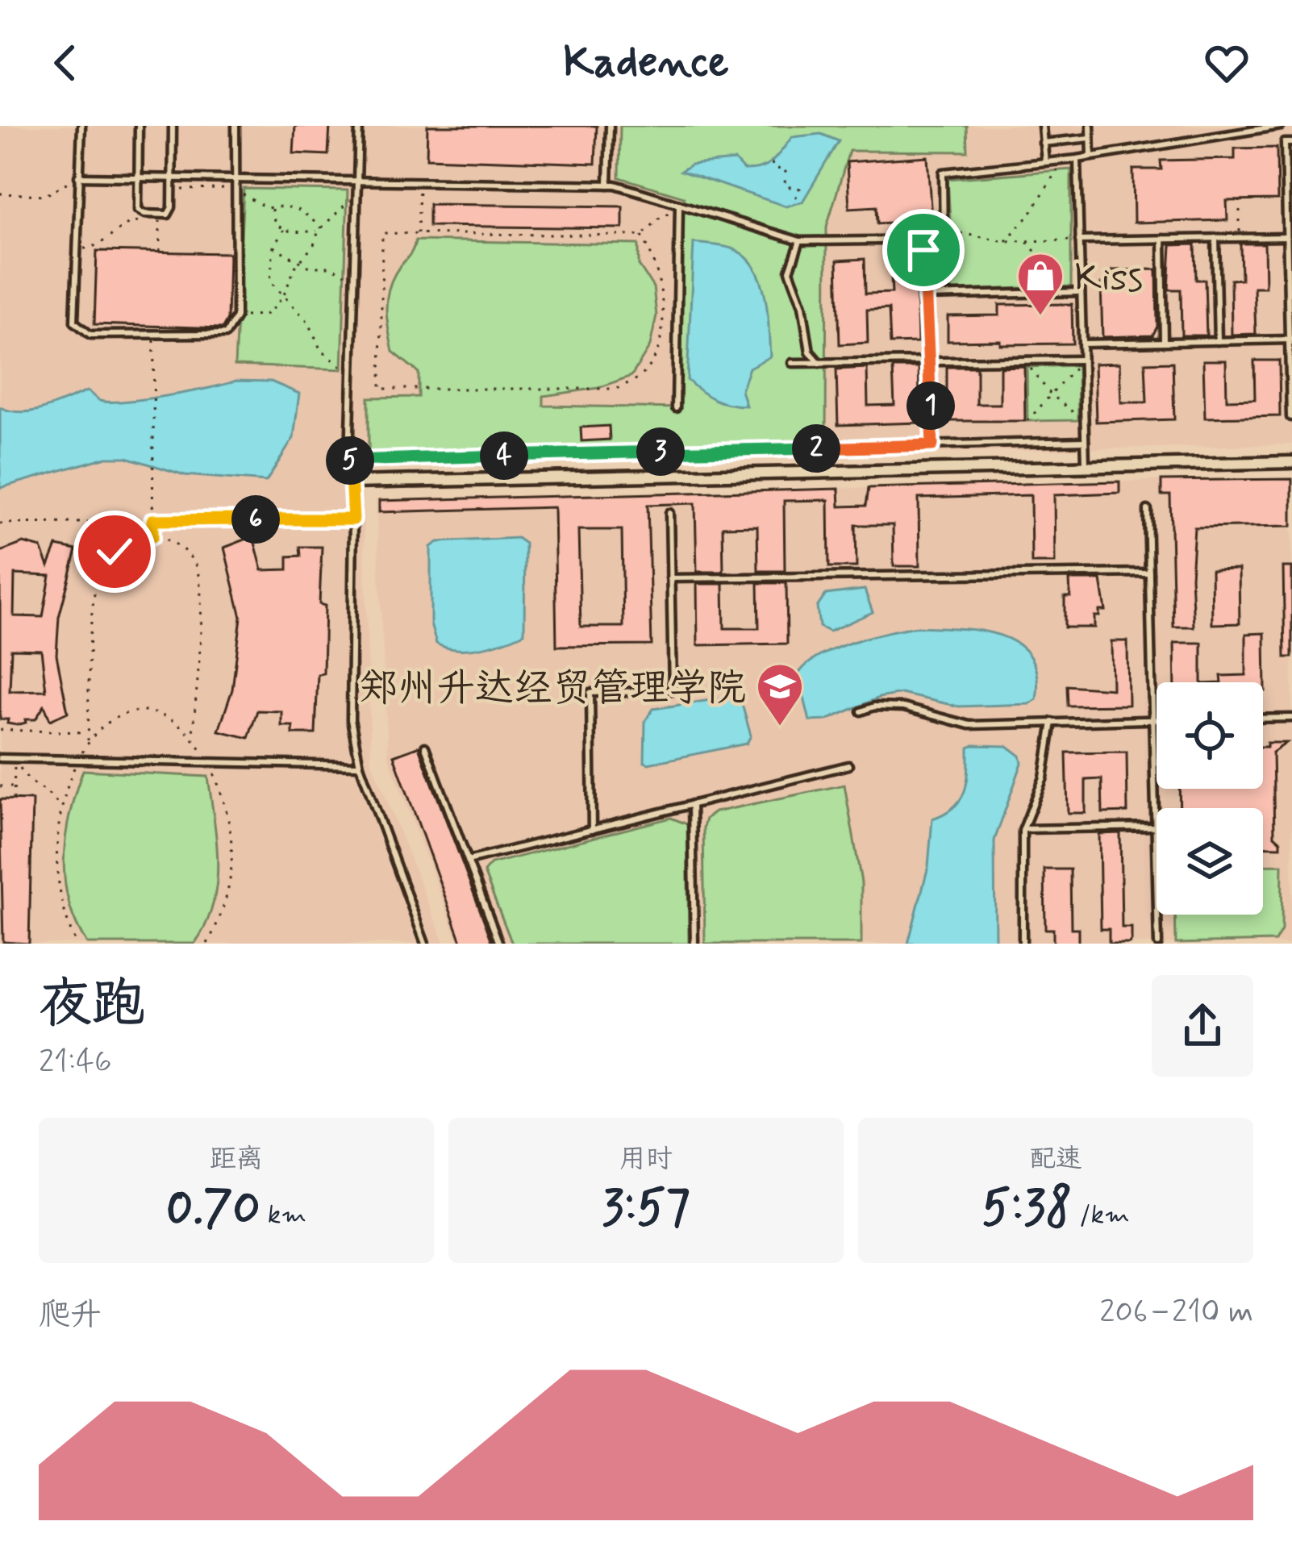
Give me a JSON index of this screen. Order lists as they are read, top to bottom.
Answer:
{
  "places": {
    "shop": ["Kiss"],
    "school or university": ["郑州升达经贸管理学院"]
  },
  "page": {
    "header": "Kadence",
    "pins": [
      "1",
      "2",
      "3",
      "4",
      "5",
      "6"
    ],
    "heading": ["夜跑", "21:46"],
    "stats": [
      ["距离", "0.70 km"],
      ["用时", "3:57"],
      ["配速", "5:38 /km"]
    ],
    "chart": ["爬升", "206–210 m"]
  }
}
